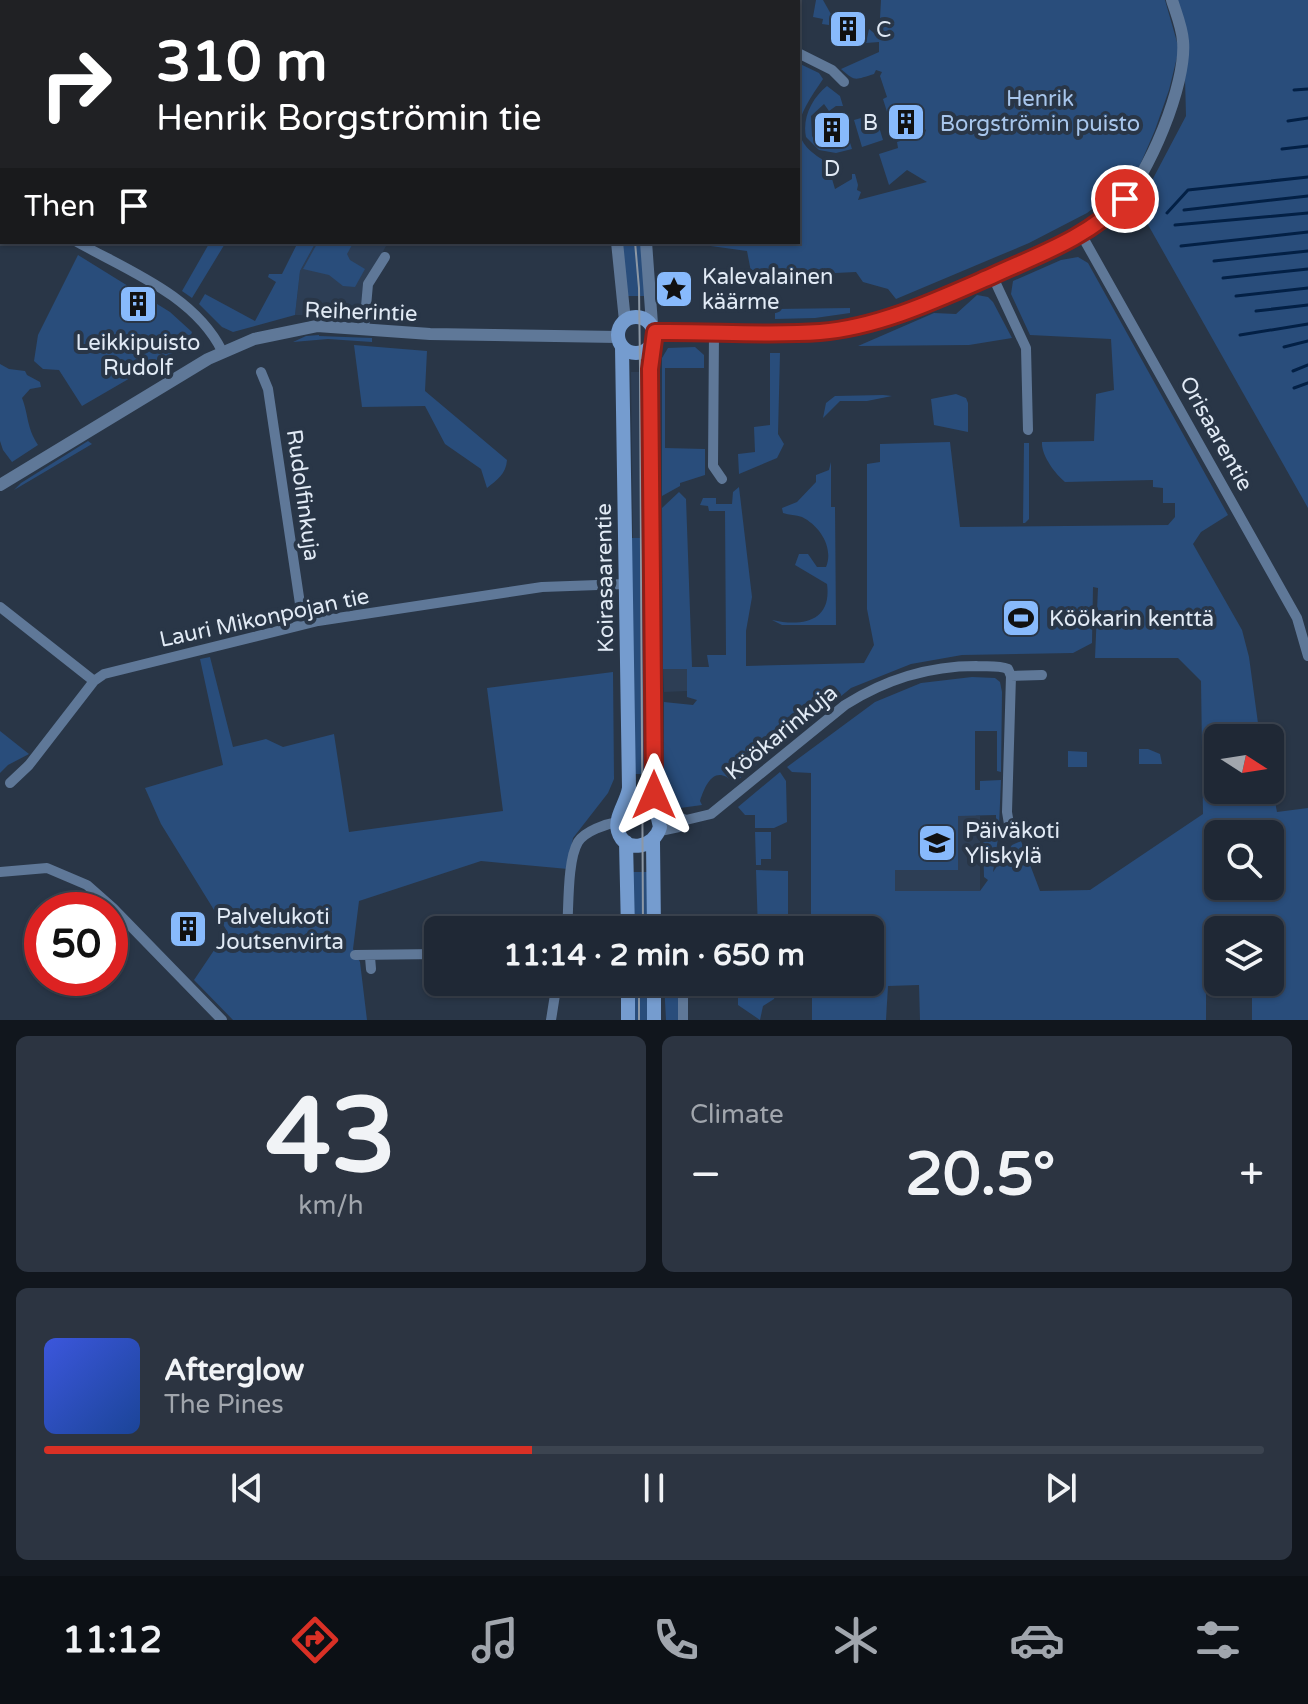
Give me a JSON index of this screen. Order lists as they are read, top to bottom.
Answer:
{
  "streets": {
    "main road": ["Koirasaarentie"],
    "street": [
      "Reiherintie",
      "Orisaarentie",
      "Rudolfinkuja",
      "Lauri Mikonpojan tie",
      "Köökarinkuja"
    ]
  },
  "crossings": [
    ["Reiherintie", "Koirasaarentie"],
    ["Rudolfinkuja", "Lauri Mikonpojan tie"],
    ["Koirasaarentie", "Lauri Mikonpojan tie"]
  ],
  "parks": ["Henrik Borgströmin puisto"],
  "places": {
    "building": [
      "C",
      "B",
      "D",
      "Leikkipuisto Rudolf",
      "Palvelukoti Joutsenvirta"
    ],
    "place": ["Kalevalainen käärme"],
    "sports": ["Köökarin kenttä"],
    "school or university": ["Päiväkoti Yliskylä"]
  },
  "north": "right",
  "page": {
    "turn": ["310 m", "Henrik Borgströmin tie"],
    "then": "Then",
    "limit": "50",
    "trip": "11:14 · 2 min · 650 m",
    "tile": [
      ["43", "km/h"],
      "Climate"
    ],
    "heat": ["−", "20.5°", "+"],
    "song": ["Afterglow", "The Pines"],
    "tabs": "11:12"
  }
}
